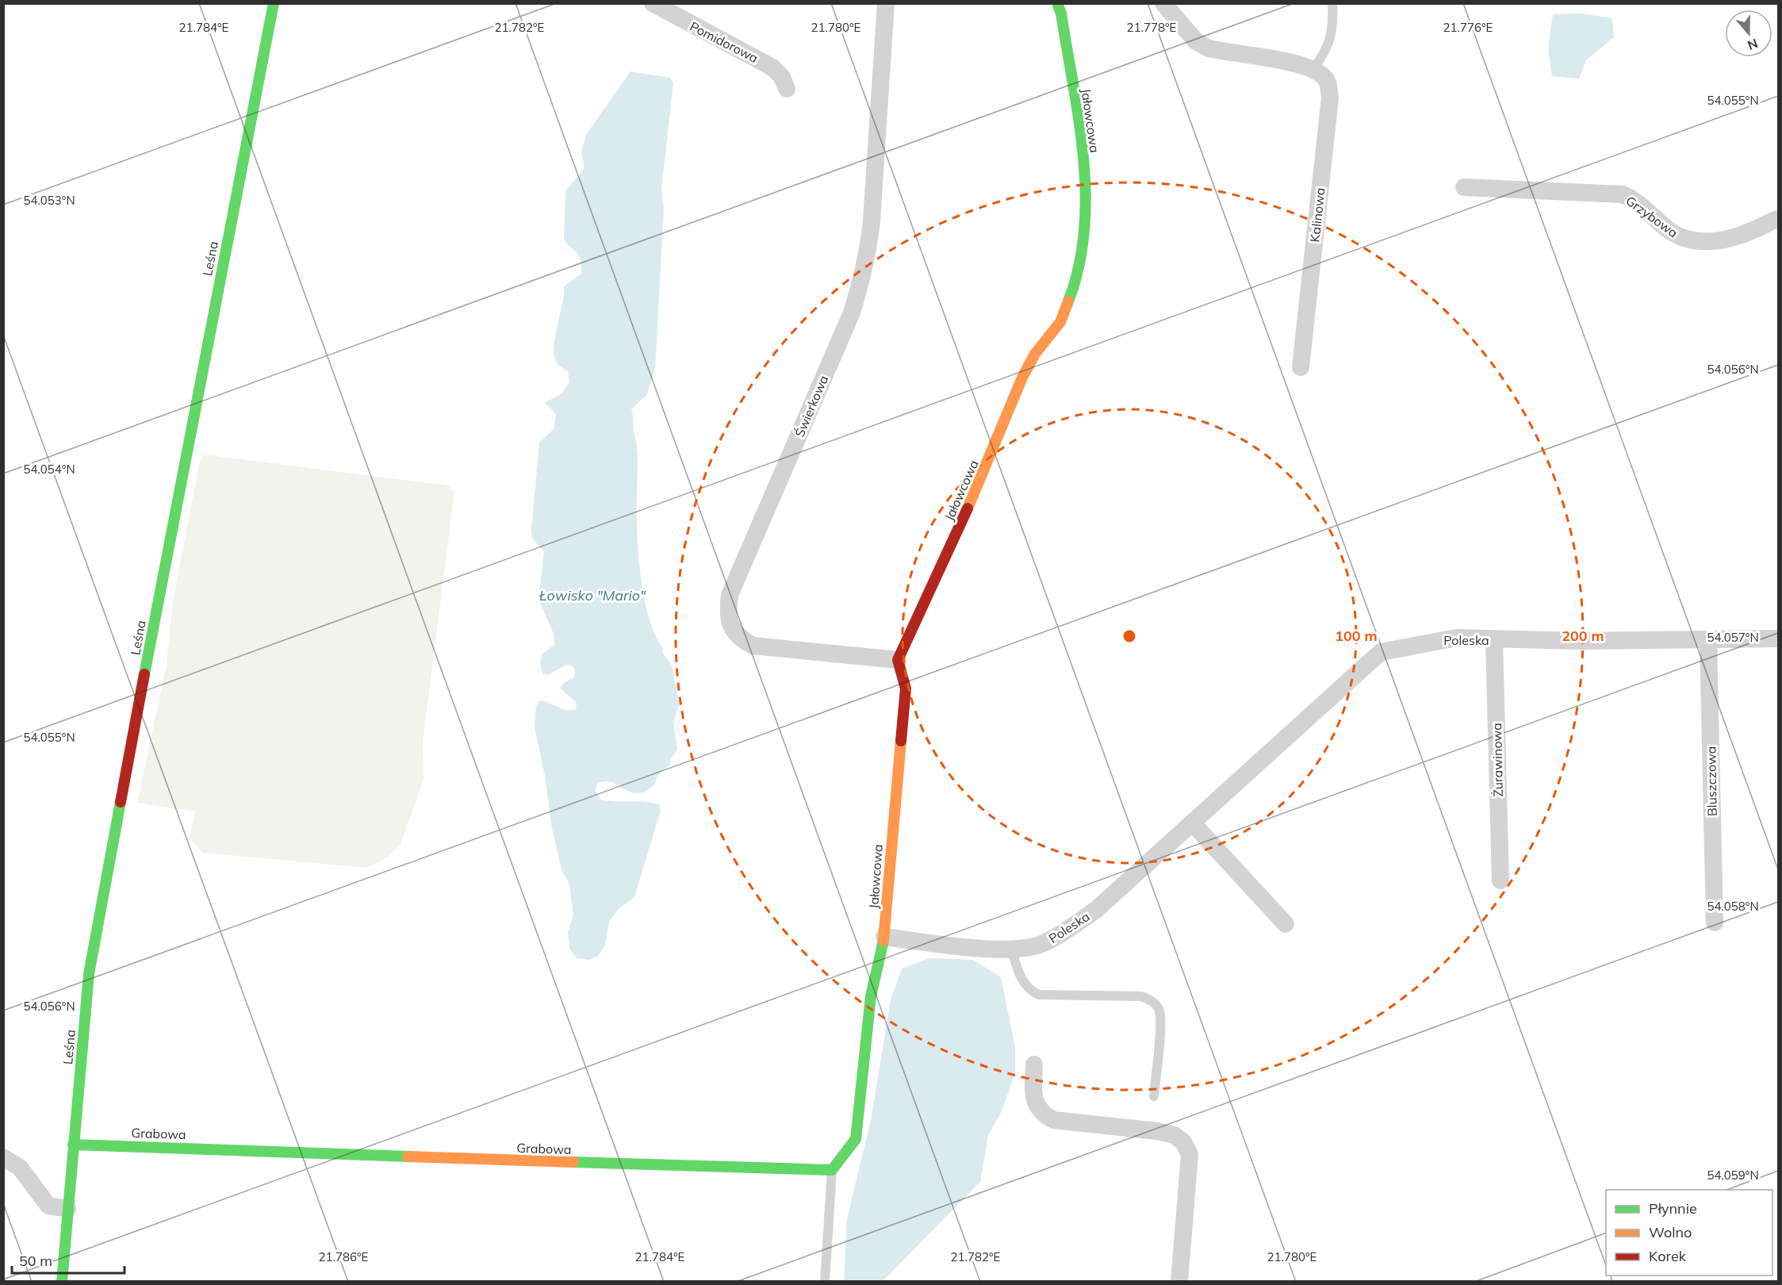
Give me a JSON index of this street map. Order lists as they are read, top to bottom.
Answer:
{
  "streets": {
    "street": [
      "Pomidorowa",
      "Jałowcowa",
      "Kalinowa",
      "Grzybowa",
      "Leśna",
      "Świerkowa",
      "Poleska",
      "Żurawinowa",
      "Bluszczowa",
      "Grabowa"
    ]
  },
  "crossings": [
    ["Jałowcowa", "Świerkowa"],
    ["Jałowcowa", "Poleska"],
    ["Jałowcowa", "Grabowa"],
    ["Leśna", "Grabowa"],
    ["Poleska", "Żurawinowa"],
    ["Poleska", "Bluszczowa"]
  ],
  "water": ["Łowisko \"Mario\""],
  "legend": ["Płynnie", "Wolno", "Korek"],
  "scale_bar": "50 m",
  "north": "bottom",
  "coordinates": [
    "21.784°E",
    "21.782°E",
    "21.780°E",
    "21.778°E",
    "21.776°E",
    "54.055°N",
    "54.053°N",
    "54.056°N",
    "54.054°N",
    "54.057°N",
    "54.058°N",
    "54.059°N",
    "21.786°E"
  ],
  "rings": ["100 m", "200 m"]
}
